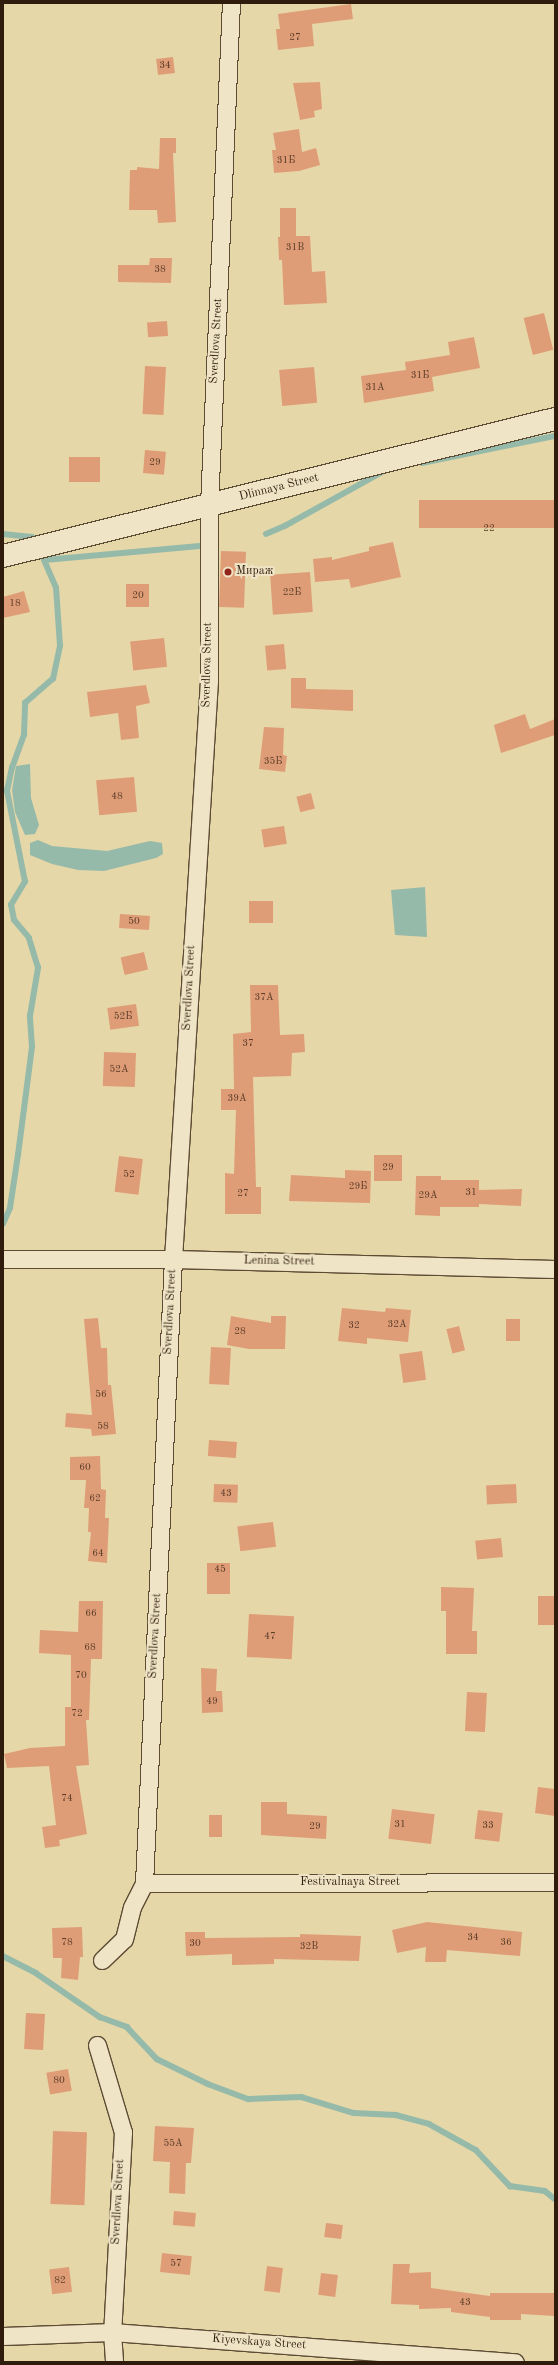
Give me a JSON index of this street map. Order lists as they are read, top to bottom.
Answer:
{
  "streets": {
    "main road": ["Dlinnaya Street"],
    "street": [
      "Sverdlova Street",
      "Lenina Street",
      "Festivalnaya Street",
      "Kiyevskaya Street"
    ]
  },
  "crossings": [
    ["Sverdlova Street", "Dlinnaya Street"],
    ["Sverdlova Street", "Lenina Street"],
    ["Sverdlova Street", "Festivalnaya Street"],
    ["Sverdlova Street", "Kiyevskaya Street"]
  ],
  "places": ["Мираж"],
  "house_numbers": [
    "27",
    "34",
    "31Б",
    "31В",
    "38",
    "31Б",
    "31А",
    "29",
    "22",
    "22Б",
    "20",
    "18",
    "35Б",
    "48",
    "50",
    "37А",
    "52Б",
    "37",
    "52А",
    "39А",
    "29",
    "52",
    "29Б",
    "31",
    "27",
    "29А",
    "32А",
    "32",
    "28",
    "56",
    "58",
    "60",
    "43",
    "62",
    "64",
    "45",
    "66",
    "47",
    "68",
    "70",
    "49",
    "72",
    "74",
    "31",
    "33",
    "29",
    "34",
    "78",
    "36",
    "30",
    "32В",
    "80",
    "55А",
    "57",
    "82",
    "43"
  ]
}
